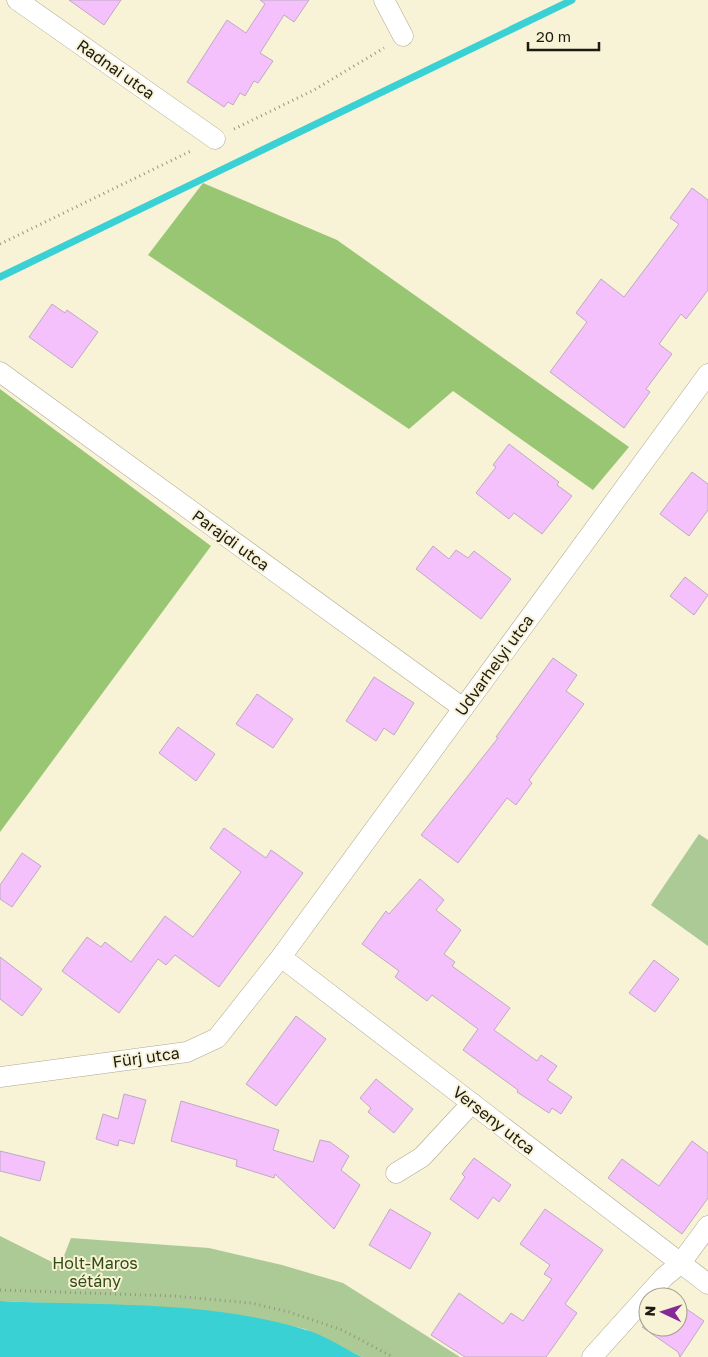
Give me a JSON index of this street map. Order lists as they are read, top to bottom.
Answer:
{
  "streets": {
    "street": [
      "Radnai utca",
      "Parajdi utca",
      "Udvarhelyi utca",
      "Fürj utca",
      "Verseny utca"
    ]
  },
  "crossings": [
    ["Parajdi utca", "Udvarhelyi utca"],
    ["Udvarhelyi utca", "Fürj utca"],
    ["Udvarhelyi utca", "Verseny utca"],
    ["Fürj utca", "Verseny utca"]
  ],
  "parks": ["Holt-Maros sétány"],
  "scale_bar": "20 m",
  "north": "left"
}
